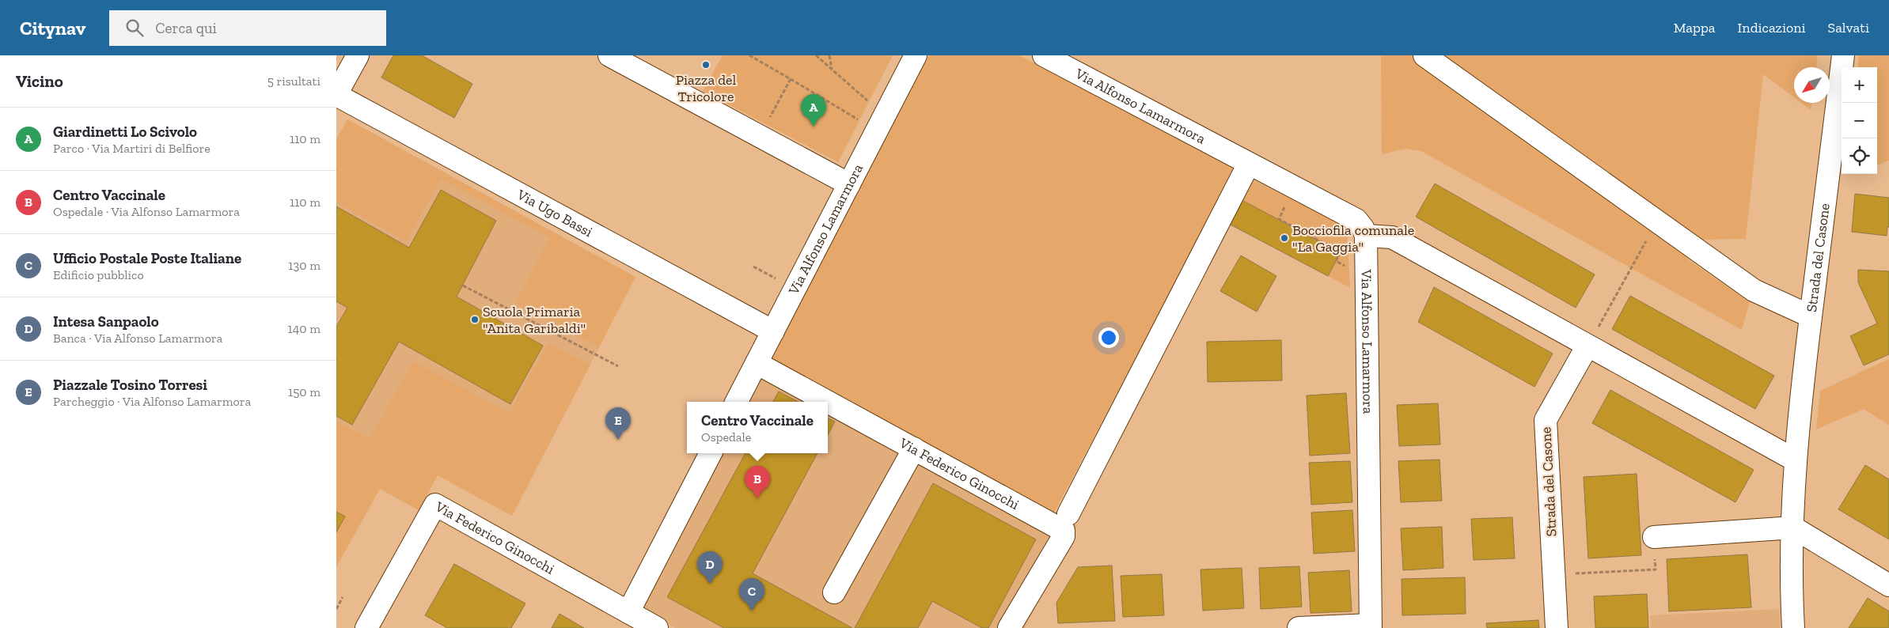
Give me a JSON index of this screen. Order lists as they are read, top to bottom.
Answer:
{
  "streets": {
    "street": [
      "Via Alfonso Lamarmora",
      "Via Ugo Bassi",
      "Strada del Casone",
      "Via Federico Ginocchi"
    ]
  },
  "crossings": [
    ["Via Alfonso Lamarmora", "Via Ugo Bassi"],
    ["Via Alfonso Lamarmora", "Via Federico Ginocchi"]
  ],
  "places": ["Piazza del Tricolore", "Bocciofila comunale \"La Gaggia\"", "Scuola Primaria \"Anita Garibaldi\""],
  "north": "bottom left",
  "page": {
    "header": "Citynav",
    "search": "Cerca qui",
    "nav": ["Mappa", "Indicazioni", "Salvati"],
    "heading": ["Vicino", "5 risultati"],
    "map_buttons": ["+", "−"],
    "pins": [
      "A",
      "E",
      "B",
      "D",
      "C"
    ],
    "list": [
      {
        "mark": "A",
        "name": "Giardinetti Lo Scivolo",
        "note": "Parco · Via Martiri di Belfiore",
        "value": "110 m"
      },
      {
        "mark": "B",
        "name": "Centro Vaccinale",
        "note": "Ospedale · Via Alfonso Lamarmora",
        "value": "110 m"
      },
      {
        "mark": "C",
        "name": "Ufficio Postale Poste Italiane",
        "note": "Edificio pubblico",
        "value": "130 m"
      },
      {
        "mark": "D",
        "name": "Intesa Sanpaolo",
        "note": "Banca · Via Alfonso Lamarmora",
        "value": "140 m"
      },
      {
        "mark": "E",
        "name": "Piazzale Tosino Torresi",
        "note": "Parcheggio · Via Alfonso Lamarmora",
        "value": "150 m"
      }
    ],
    "popup": ["Centro Vaccinale", "Ospedale"]
  }
}
